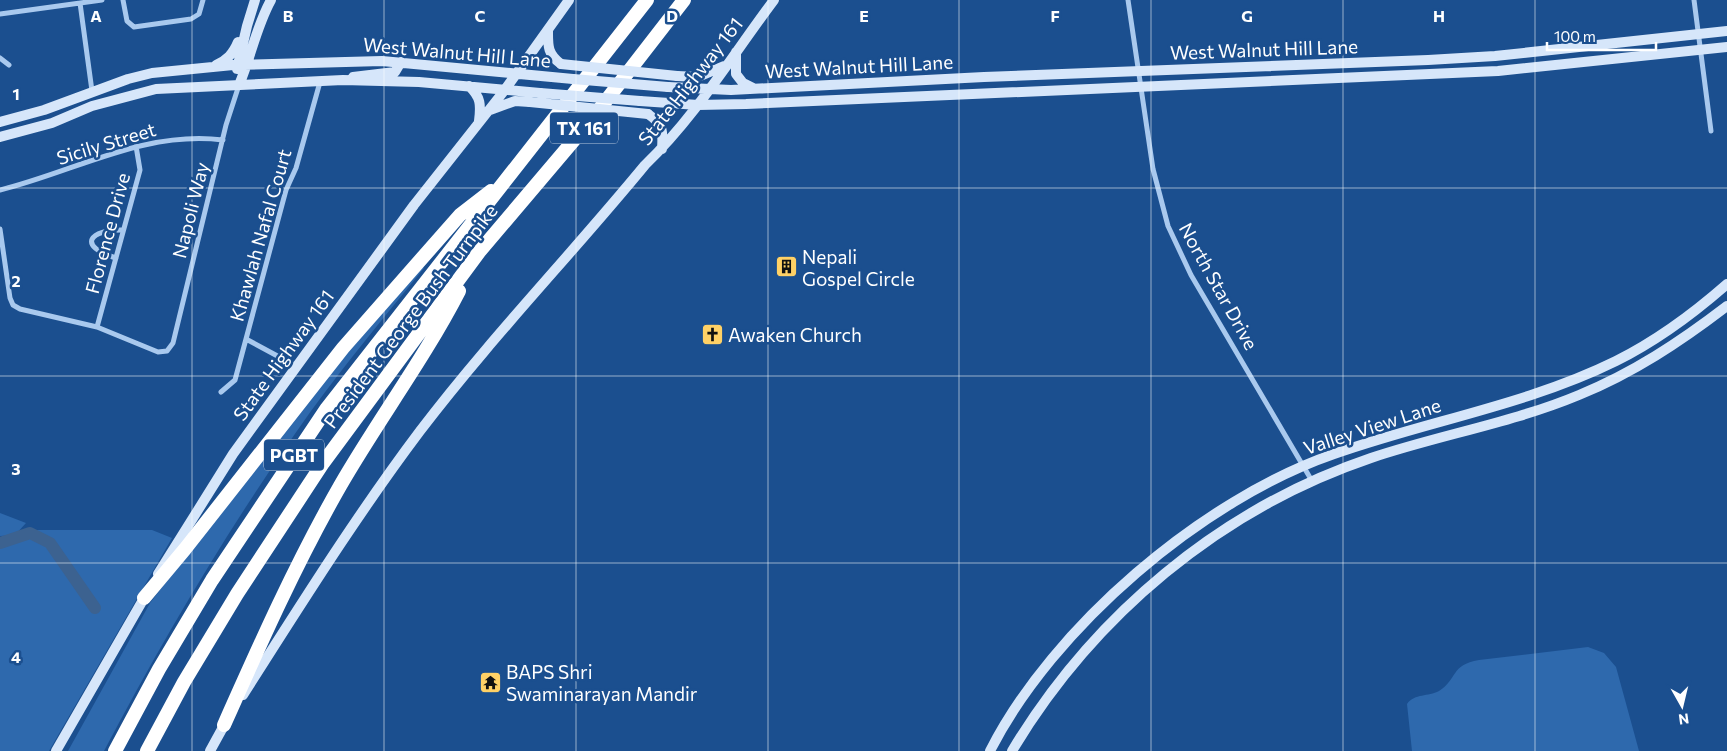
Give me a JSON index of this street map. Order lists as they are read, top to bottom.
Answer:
{
  "streets": {
    "highway": ["TX 161", "President George Bush Turnpike", "PGBT"],
    "main road": ["West Walnut Hill Lane", "State Highway 161", "Valley View Lane"],
    "street": [
      "Sicily Street",
      "Napoli Way",
      "Florence Drive",
      "Khawlah Nafal Court",
      "North Star Drive"
    ]
  },
  "crossings": [
    ["West Walnut Hill Lane", "State Highway 161"],
    ["West Walnut Hill Lane", "Napoli Way"],
    ["West Walnut Hill Lane", "Khawlah Nafal Court"],
    ["West Walnut Hill Lane", "North Star Drive"],
    ["Sicily Street", "Napoli Way"],
    ["Sicily Street", "Florence Drive"],
    ["Napoli Way", "Florence Drive"],
    ["North Star Drive", "Valley View Lane"]
  ],
  "places": {
    "building": ["Nepali Gospel Circle"],
    "church": ["Awaken Church"],
    "temple": ["BAPS Shri Swaminarayan Mandir"]
  },
  "scale_bar": "100 m",
  "north": "bottom",
  "grid": {
    "columns": [
      "A",
      "B",
      "C",
      "D",
      "E",
      "F",
      "G",
      "H"
    ],
    "rows": [
      "1",
      "2",
      "3",
      "4"
    ]
  }
}
